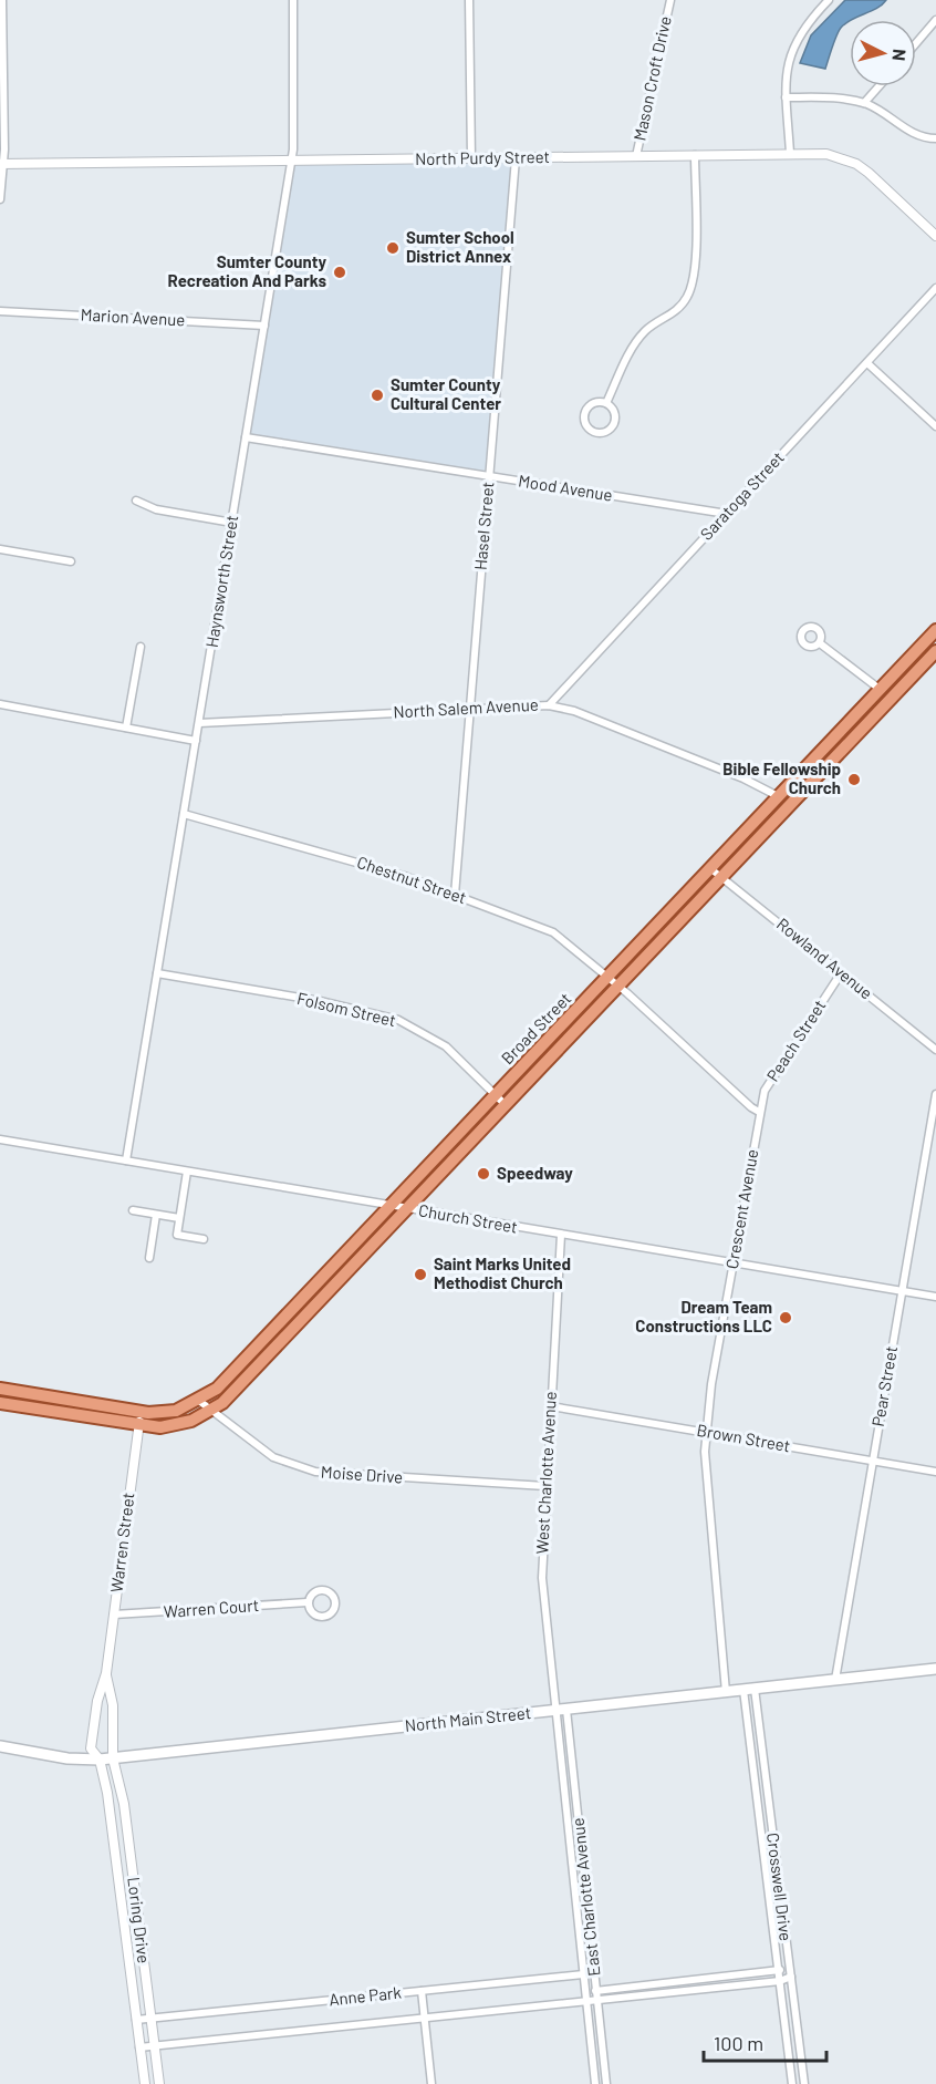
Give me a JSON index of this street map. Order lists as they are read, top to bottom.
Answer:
{
  "streets": {
    "main road": ["Broad Street", "North Main Street"],
    "street": [
      "Mason Croft Drive",
      "North Purdy Street",
      "Marion Avenue",
      "Mood Avenue",
      "Saratoga Street",
      "Hasel Street",
      "Haynsworth Street",
      "North Salem Avenue",
      "Chestnut Street",
      "Rowland Avenue",
      "Folsom Street",
      "Peach Street",
      "Crescent Avenue",
      "Church Street",
      "Pear Street",
      "Brown Street",
      "West Charlotte Avenue",
      "Moise Drive",
      "Warren Street",
      "Warren Court",
      "Crosswell Drive",
      "East Charlotte Avenue",
      "Loring Drive",
      "Anne Park"
    ]
  },
  "crossings": [
    ["Mason Croft Drive", "North Purdy Street"],
    ["North Purdy Street", "Hasel Street"],
    ["North Purdy Street", "Haynsworth Street"],
    ["Marion Avenue", "Haynsworth Street"],
    ["Mood Avenue", "Saratoga Street"],
    ["Mood Avenue", "Hasel Street"],
    ["Mood Avenue", "Haynsworth Street"],
    ["Saratoga Street", "North Salem Avenue"],
    ["Hasel Street", "North Salem Avenue"],
    ["Hasel Street", "Chestnut Street"],
    ["Haynsworth Street", "North Salem Avenue"],
    ["Haynsworth Street", "Chestnut Street"],
    ["Haynsworth Street", "Folsom Street"],
    ["Haynsworth Street", "Church Street"],
    ["North Salem Avenue", "Broad Street"],
    ["Chestnut Street", "Broad Street"],
    ["Rowland Avenue", "Broad Street"],
    ["Rowland Avenue", "Peach Street"],
    ["Folsom Street", "Broad Street"],
    ["Broad Street", "Church Street"],
    ["Broad Street", "Moise Drive"],
    ["Broad Street", "Warren Street"],
    ["Peach Street", "Crescent Avenue"],
    ["Crescent Avenue", "Church Street"],
    ["Crescent Avenue", "Brown Street"],
    ["Crescent Avenue", "North Main Street"],
    ["Church Street", "Pear Street"],
    ["Church Street", "West Charlotte Avenue"],
    ["Pear Street", "Brown Street"],
    ["Pear Street", "North Main Street"],
    ["Brown Street", "West Charlotte Avenue"],
    ["West Charlotte Avenue", "Moise Drive"],
    ["West Charlotte Avenue", "North Main Street"],
    ["West Charlotte Avenue", "East Charlotte Avenue"],
    ["Warren Street", "Warren Court"],
    ["Warren Street", "North Main Street"],
    ["Warren Street", "Loring Drive"],
    ["North Main Street", "Crosswell Drive"],
    ["North Main Street", "East Charlotte Avenue"],
    ["North Main Street", "Loring Drive"],
    ["Crosswell Drive", "Anne Park"],
    ["East Charlotte Avenue", "Anne Park"],
    ["Loring Drive", "Anne Park"]
  ],
  "places": [
    "Sumter School District Annex",
    "Sumter County Recreation And Parks",
    "Sumter County Cultural Center",
    "Bible Fellowship Church",
    "Speedway",
    "Saint Marks United Methodist Church",
    "Dream Team Constructions LLC"
  ],
  "scale_bar": "100 m",
  "north": "right"
}
